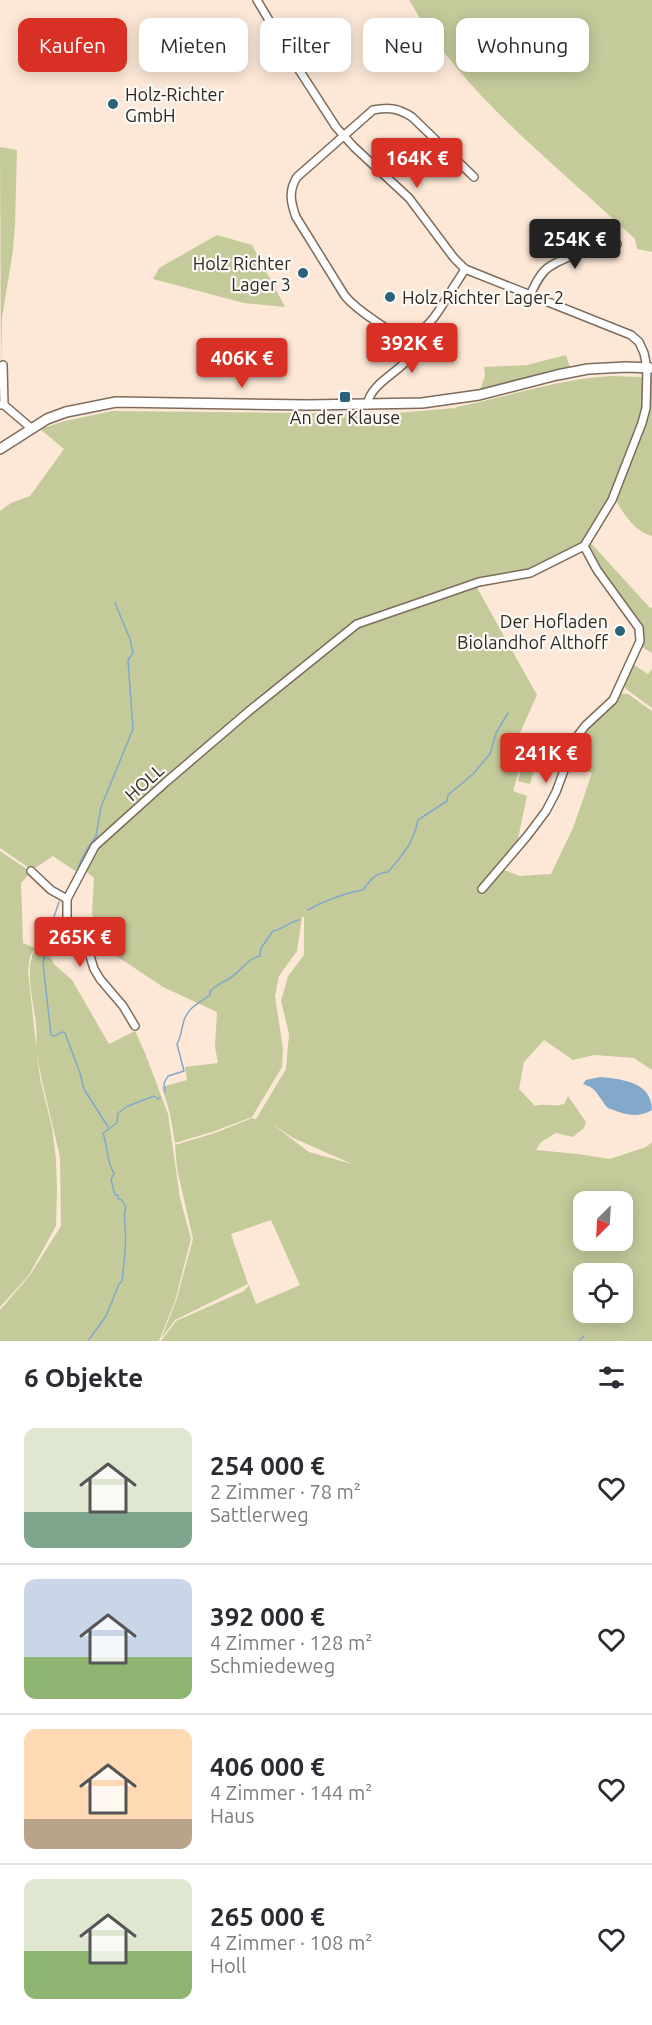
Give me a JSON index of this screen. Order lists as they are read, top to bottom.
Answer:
{
  "streets": {
    "street": ["HOLL"]
  },
  "places": {
    "other": [
      "Holz-Richter GmbH",
      "Holz Richter Lager 3",
      "Holz Richter Lager 2",
      "Der Hofladen Biolandhof Althoff"
    ],
    "transit": ["An der Klause"]
  },
  "north": "bottom left",
  "page": {
    "chip": [
      "Kaufen",
      "Mieten",
      "Filter",
      "Neu",
      "Wohnung"
    ],
    "price": [
      "164K €",
      "254K €",
      "392K €",
      "406K €",
      "241K €",
      "265K €"
    ],
    "heading": "6 Objekte",
    "list": [
      {
        "name": "254 000 €",
        "note": "2 Zimmer · 78 m² · Sattlerweg"
      },
      {
        "name": "392 000 €",
        "note": "4 Zimmer · 128 m² · Schmiedeweg"
      },
      {
        "name": "406 000 €",
        "note": "4 Zimmer · 144 m² · Haus"
      },
      {
        "name": "265 000 €",
        "note": "4 Zimmer · 108 m² · Holl"
      }
    ]
  }
}
